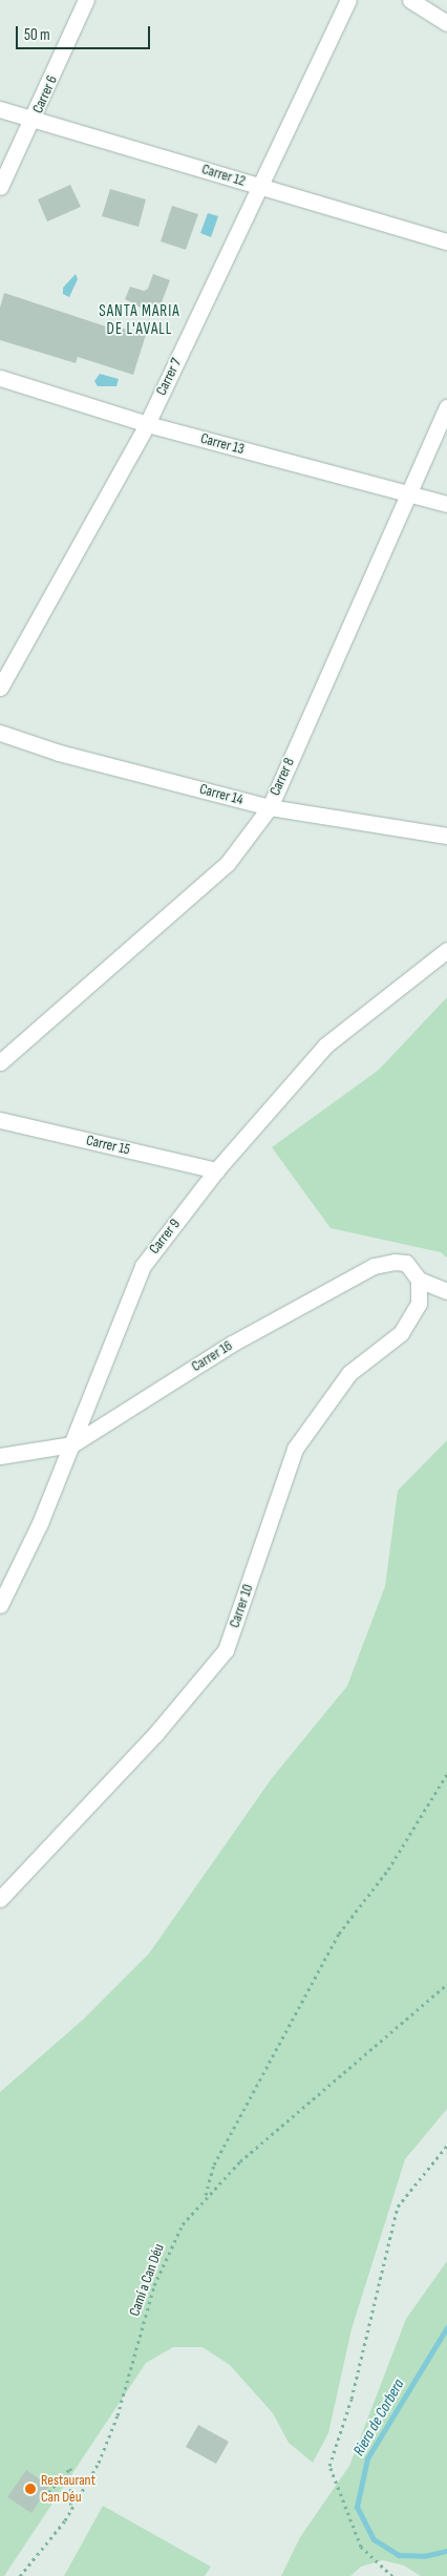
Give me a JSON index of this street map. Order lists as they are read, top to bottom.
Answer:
{
  "streets": {
    "street": [
      "Carrer 6",
      "Carrer 12",
      "Carrer 7",
      "Carrer 13",
      "Carrer 8",
      "Carrer 14",
      "Carrer 15",
      "Carrer 9",
      "Carrer 16",
      "Carrer 10"
    ],
    "path": ["Camí a Can Déu"]
  },
  "crossings": [
    ["Carrer 6", "Carrer 12"],
    ["Carrer 12", "Carrer 7"],
    ["Carrer 7", "Carrer 13"],
    ["Carrer 13", "Carrer 8"],
    ["Carrer 8", "Carrer 14"],
    ["Carrer 15", "Carrer 9"],
    ["Carrer 9", "Carrer 16"],
    ["Carrer 16", "Carrer 10"]
  ],
  "districts": ["SANTA MARIA DE L'AVALL"],
  "water": ["Riera de Corbera"],
  "places": ["Restaurant Can Déu"],
  "scale_bar": "50 m"
}
